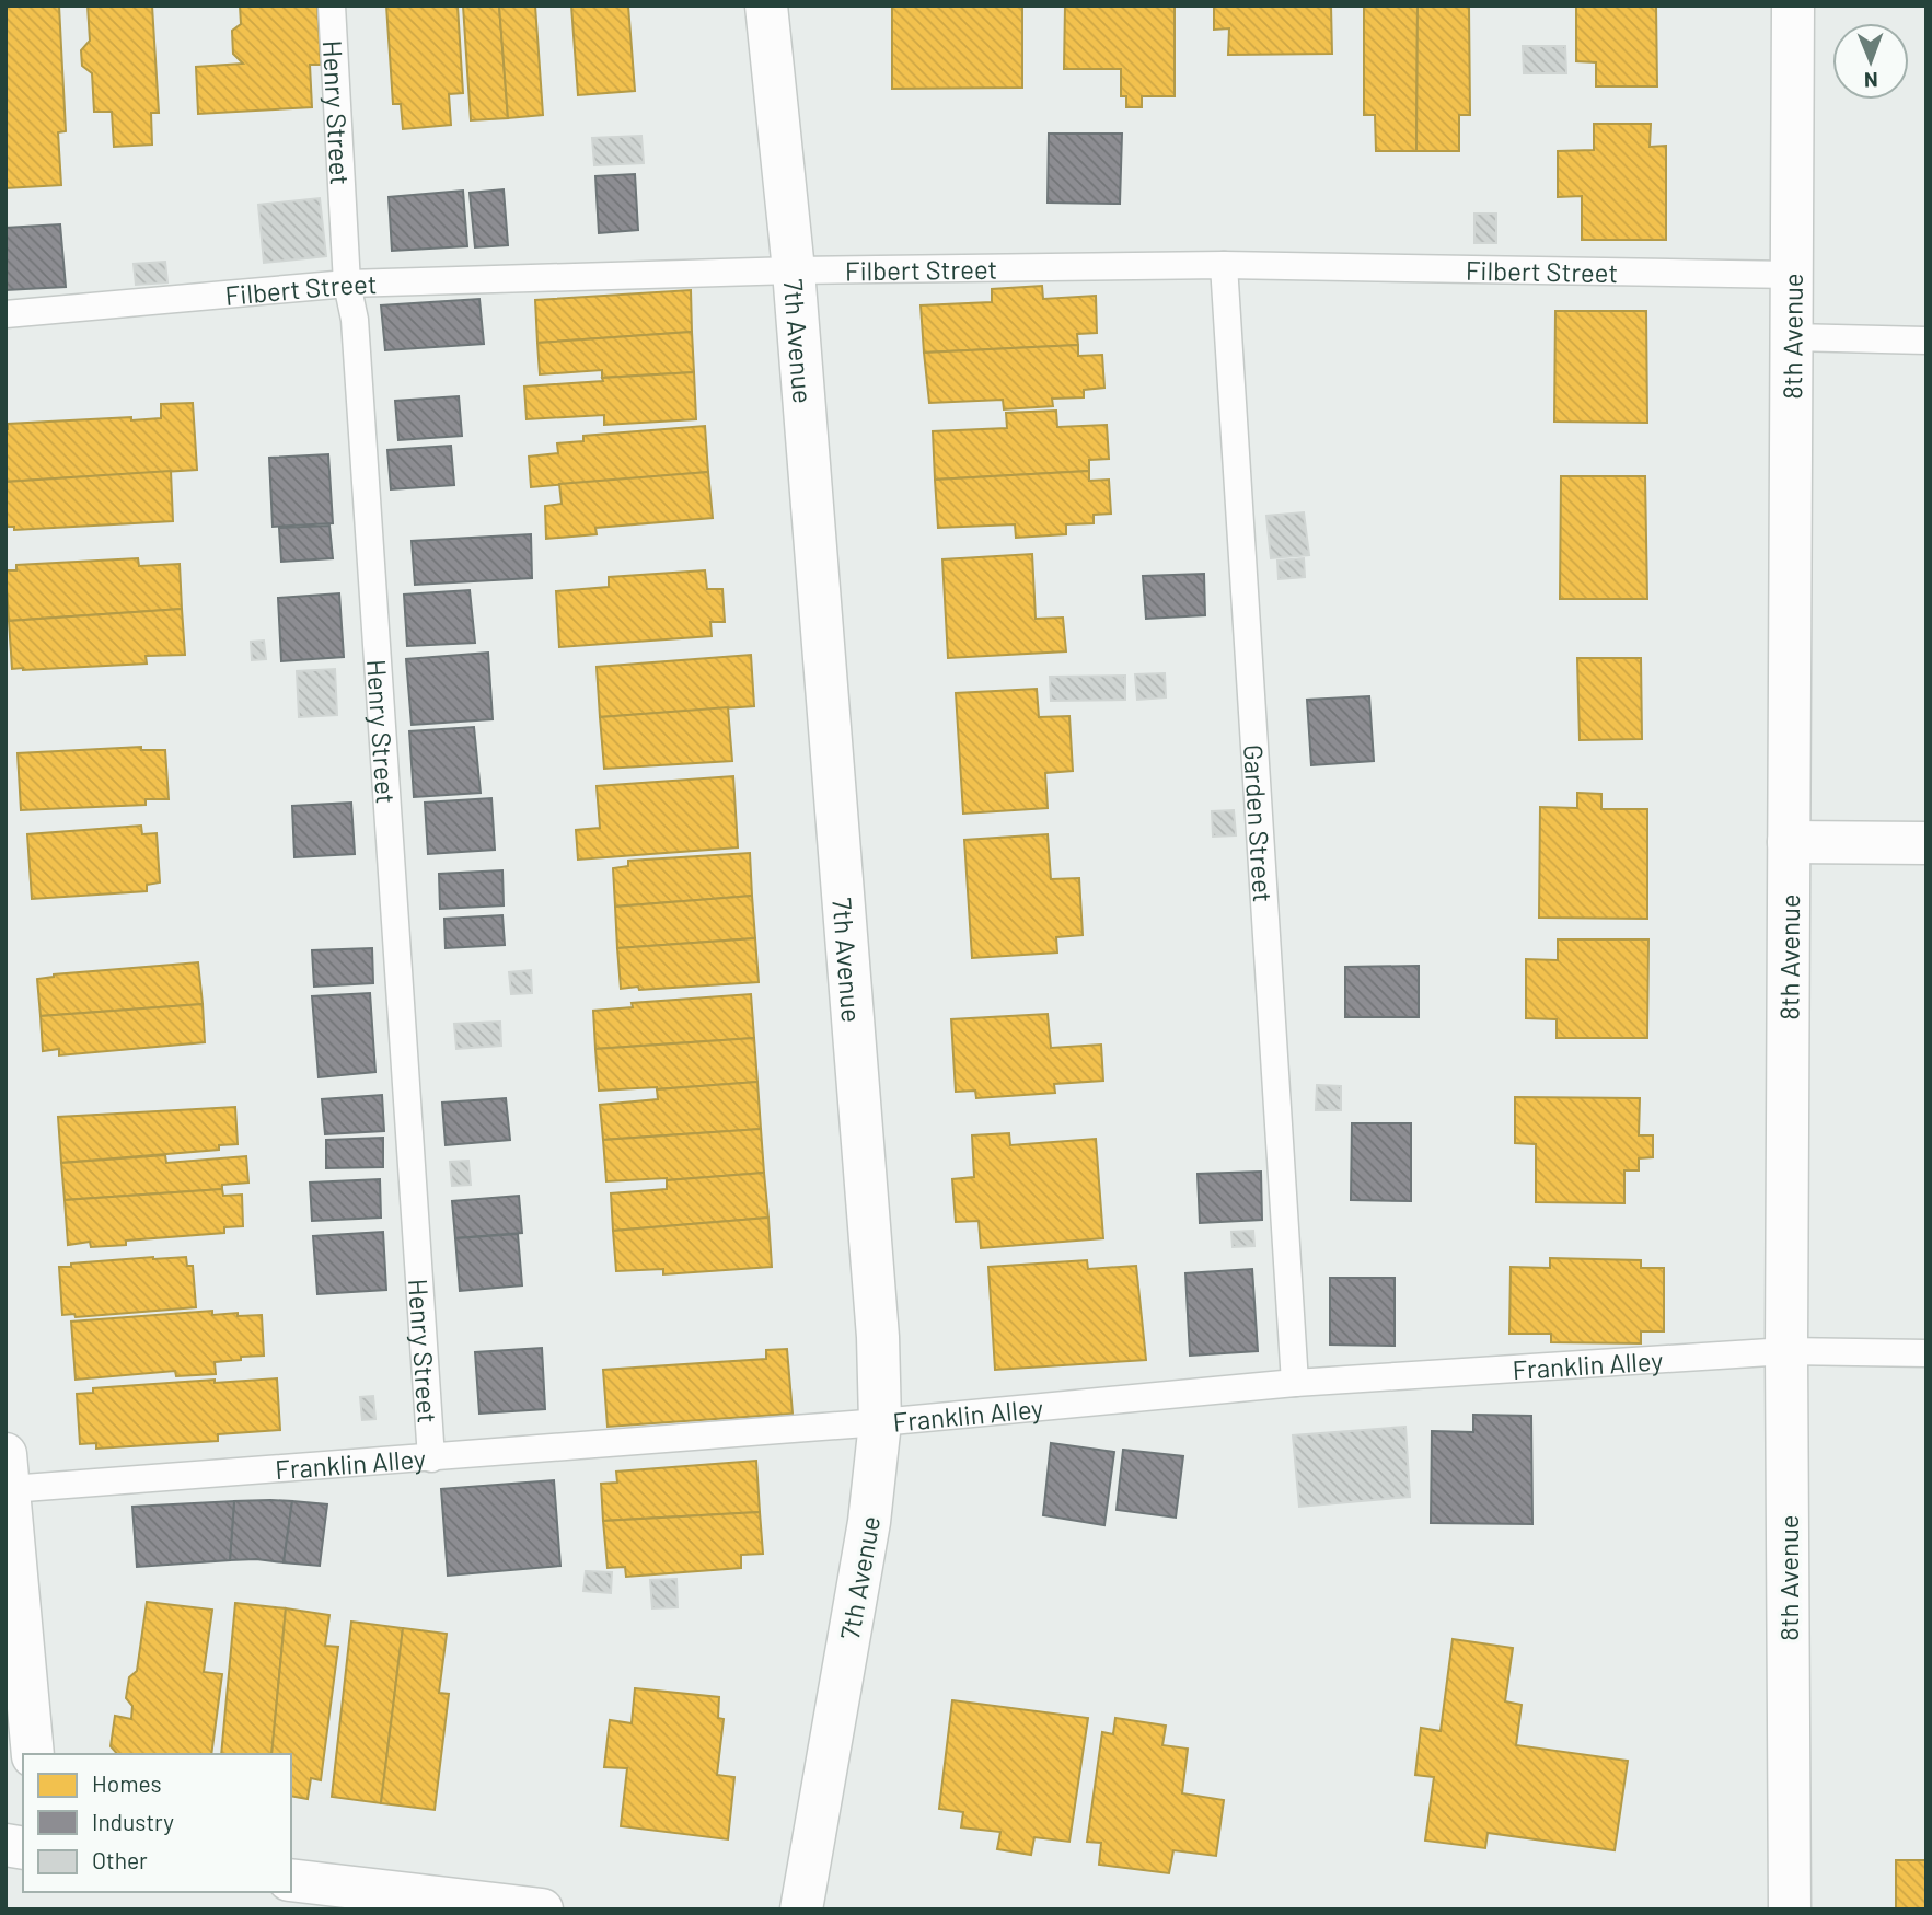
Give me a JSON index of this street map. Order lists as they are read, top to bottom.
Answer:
{
  "streets": {
    "street": ["8th Avenue", "7th Avenue"],
    "lane": [
      "Henry Street",
      "Filbert Street",
      "Garden Street",
      "Franklin Alley"
    ]
  },
  "crossings": [
    ["Henry Street", "Filbert Street"],
    ["Henry Street", "Franklin Alley"],
    ["Filbert Street", "8th Avenue"],
    ["Filbert Street", "7th Avenue"],
    ["Filbert Street", "Garden Street"],
    ["8th Avenue", "Franklin Alley"],
    ["7th Avenue", "Franklin Alley"],
    ["Garden Street", "Franklin Alley"]
  ],
  "legend": ["Homes", "Industry", "Other"],
  "north": "bottom"
}
